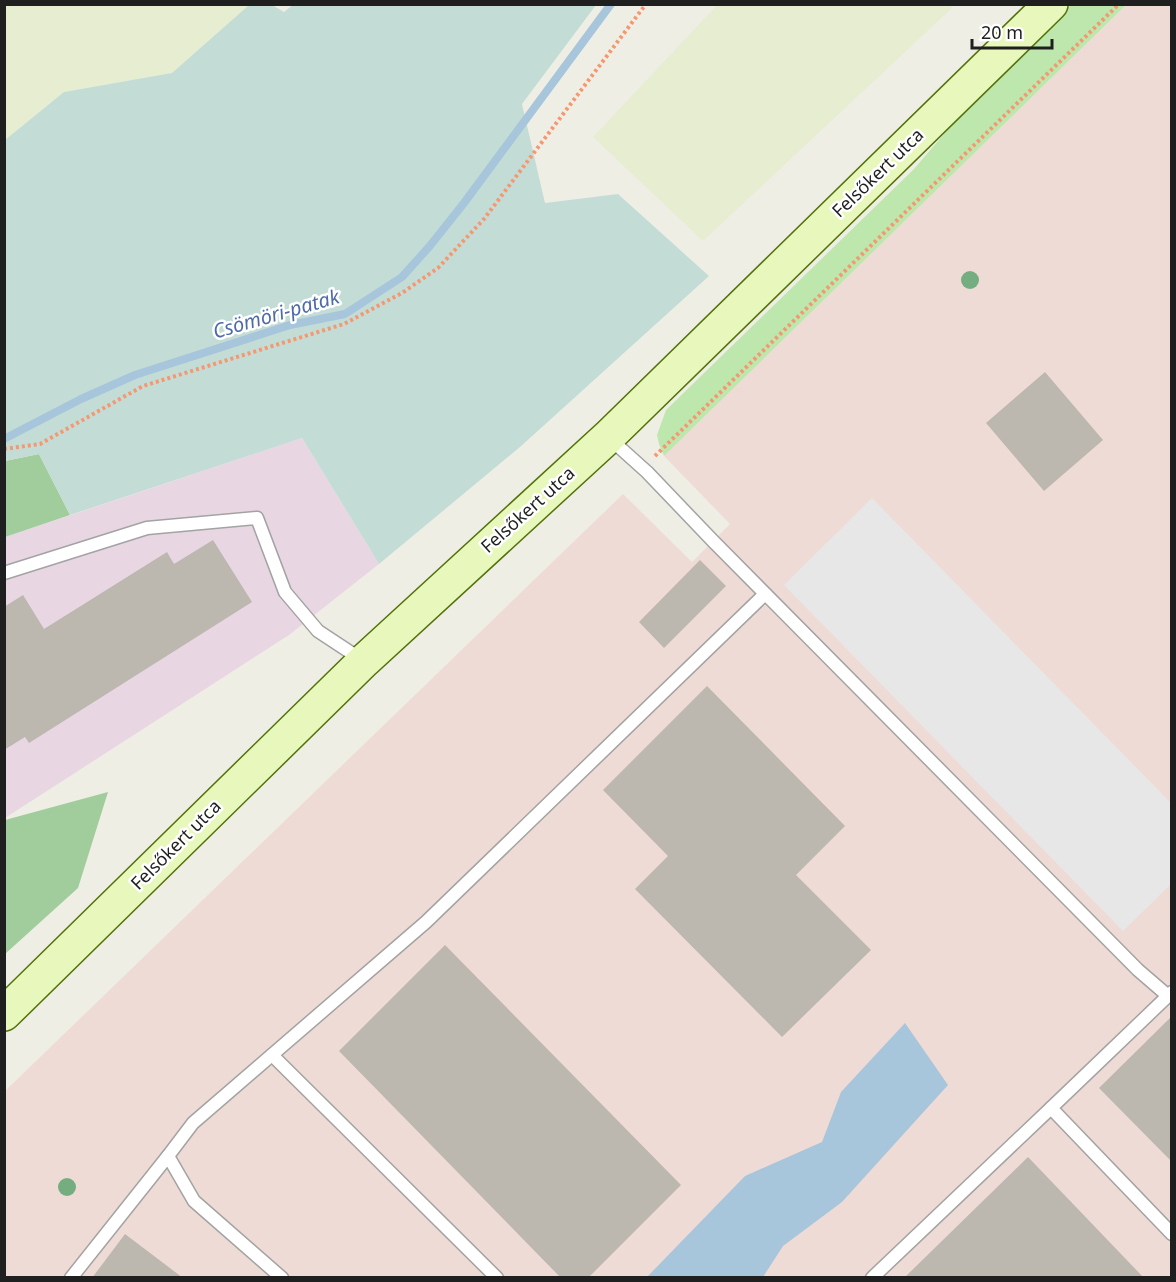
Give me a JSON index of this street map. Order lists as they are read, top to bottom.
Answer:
{
  "streets": {
    "street": ["Felsőkert utca"]
  },
  "water": ["Csömöri-patak"],
  "scale_bar": "20 m"
}
